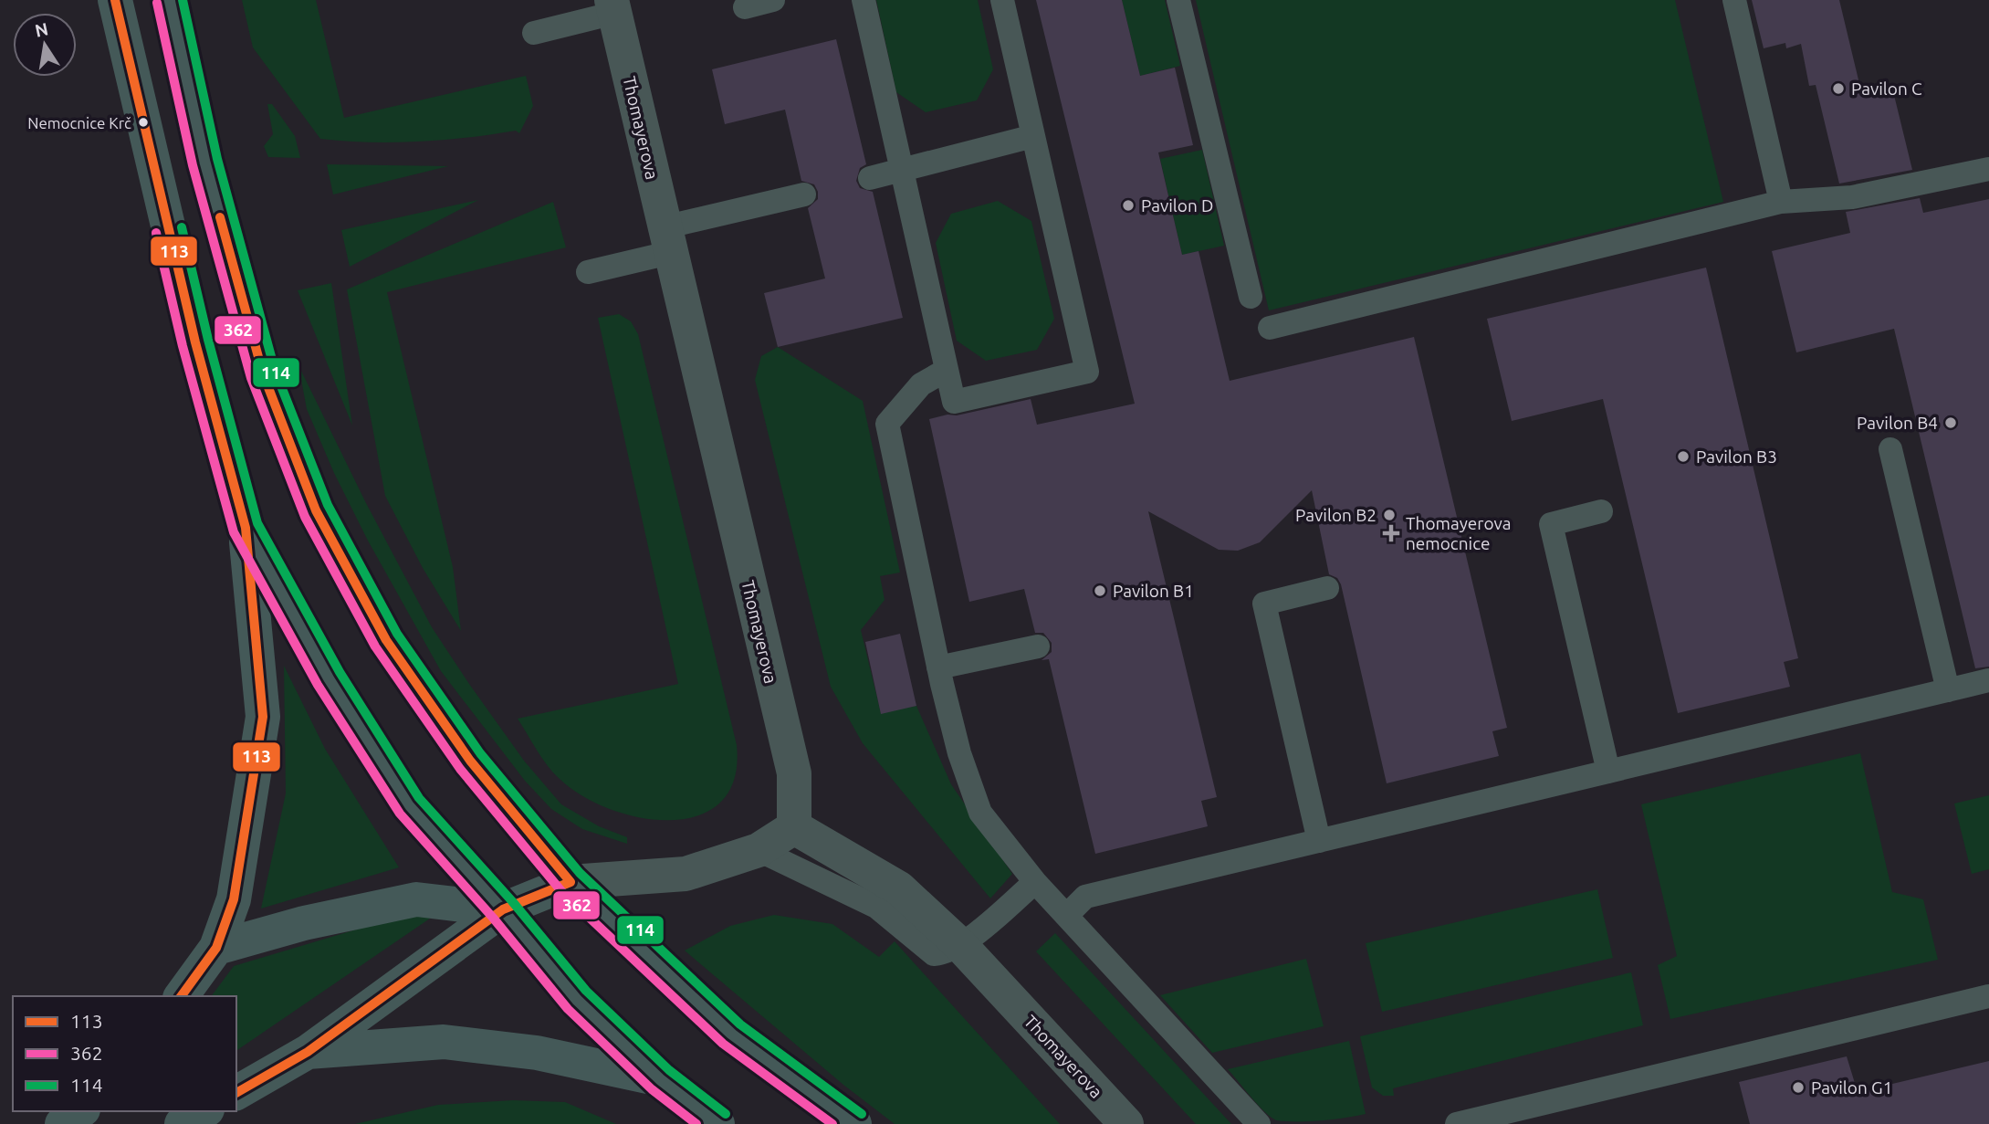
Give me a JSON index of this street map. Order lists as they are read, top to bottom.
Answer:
{
  "streets": {
    "street": ["Thomayerova"]
  },
  "places": {
    "other": [
      "Pavilon C",
      "Nemocnice Krč",
      "Pavilon D",
      "Pavilon B4",
      "Pavilon B3",
      "Pavilon B2",
      "Pavilon B1",
      "Pavilon G1"
    ],
    "health": ["Thomayerova nemocnice"]
  },
  "lines": ["transit line 113", "transit line 114", "transit line 362"],
  "legend": ["113", "362", "114"],
  "north": "top"
}
